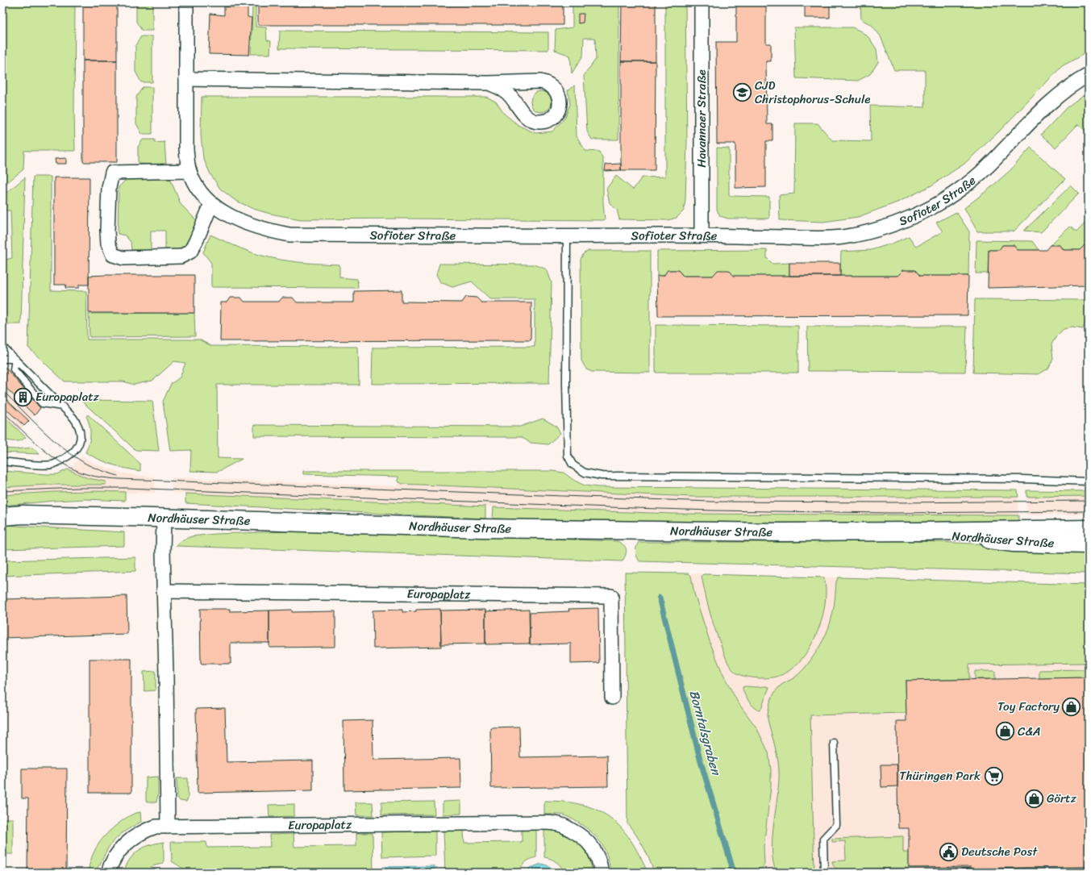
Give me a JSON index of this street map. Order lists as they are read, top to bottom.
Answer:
{
  "streets": {
    "main road": ["Nordhäuser Straße"],
    "street": ["Havannaer Straße", "Sofioter Straße", "Europaplatz"]
  },
  "crossings": [
    ["Havannaer Straße", "Sofioter Straße"]
  ],
  "water": ["Borntalsgraben"],
  "places": {
    "school or university": ["CJD Christophorus-Schule"],
    "building": ["Europaplatz"],
    "shop": ["Toy Factory", "C&A", "Görtz"],
    "supermarket": ["Thüringen Park"],
    "public building": ["Deutsche Post"]
  }
}
